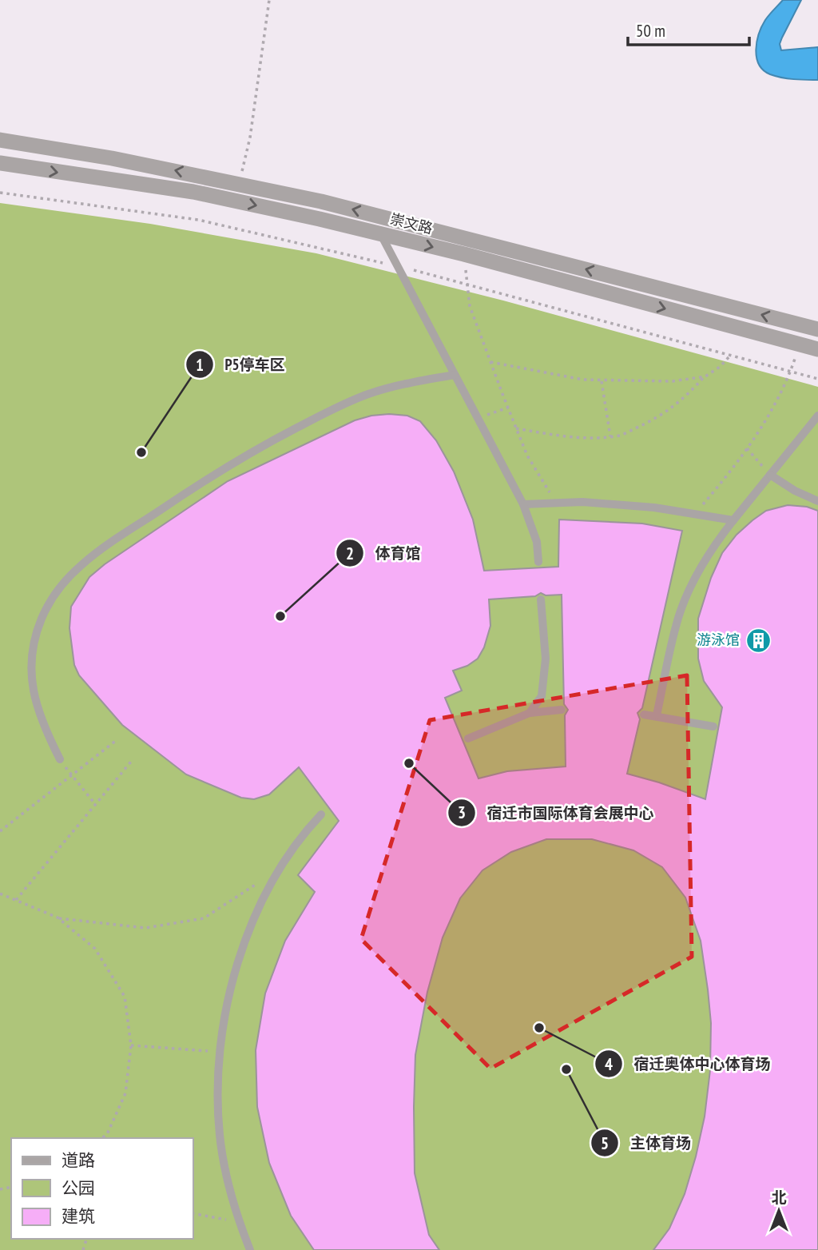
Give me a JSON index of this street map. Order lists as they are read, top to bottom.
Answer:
{
  "streets": {
    "street": ["崇文路"]
  },
  "places": {
    "other": [
      "P5停车区",
      "体育馆",
      "宿迁市国际体育会展中心",
      "宿迁奥体中心体育场",
      "主体育场"
    ],
    "building": ["游泳馆"]
  },
  "legend": ["道路", "公园", "建筑"],
  "scale_bar": "50 m",
  "north": "top"
}
